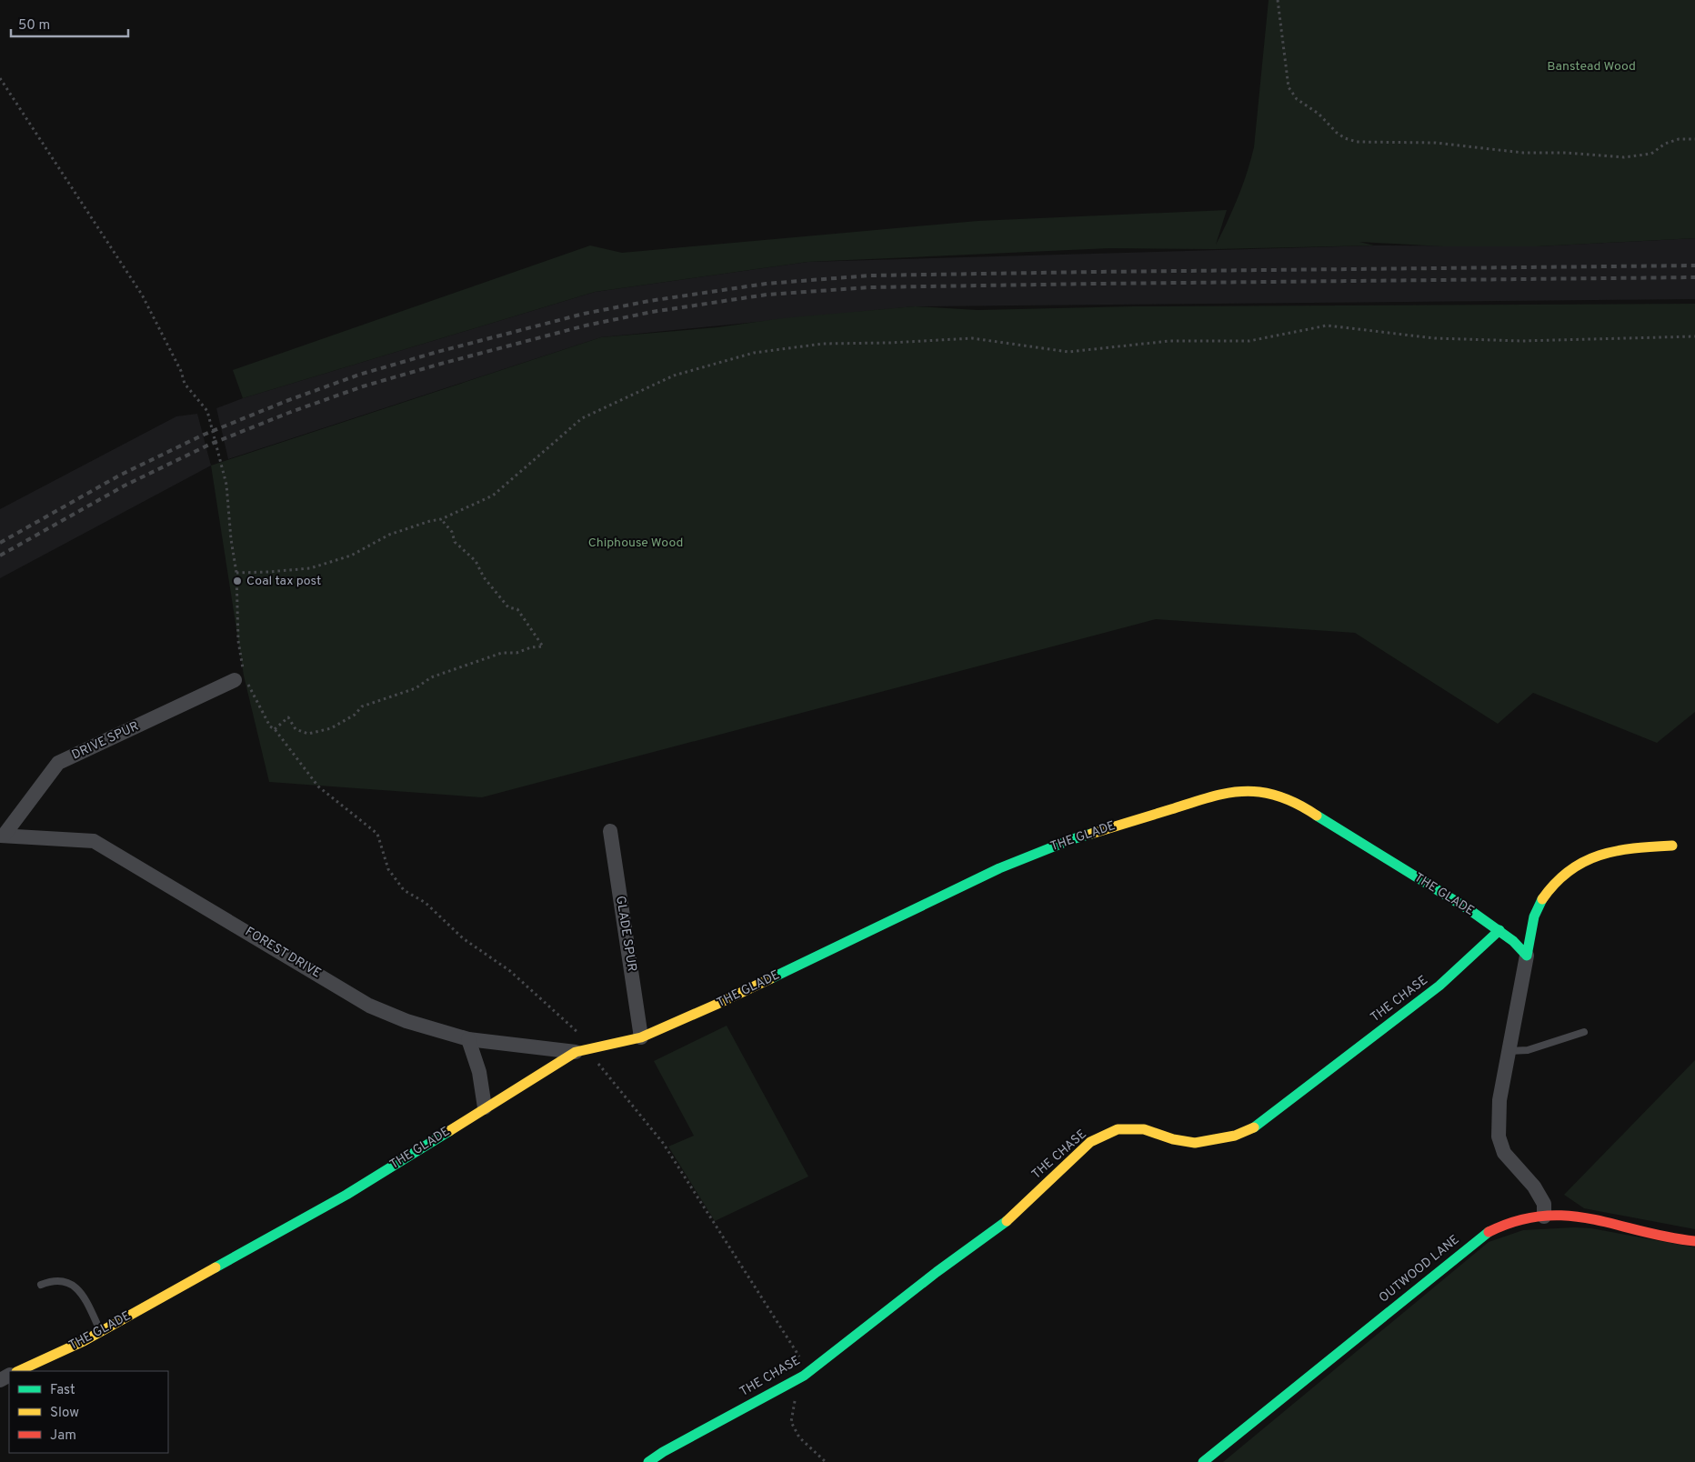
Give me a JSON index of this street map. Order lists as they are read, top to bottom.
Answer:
{
  "streets": {
    "street": [
      "DRIVE SPUR",
      "THE GLADE",
      "GLADE SPUR",
      "FOREST DRIVE",
      "THE CHASE",
      "OUTWOOD LANE"
    ]
  },
  "crossings": [
    ["DRIVE SPUR", "FOREST DRIVE"],
    ["THE GLADE", "GLADE SPUR"],
    ["THE GLADE", "FOREST DRIVE"],
    ["THE GLADE", "THE CHASE"]
  ],
  "parks": ["Banstead Wood", "Chiphouse Wood"],
  "places": ["Coal tax post"],
  "legend": ["Fast", "Slow", "Jam"],
  "scale_bar": "50 m"
}
